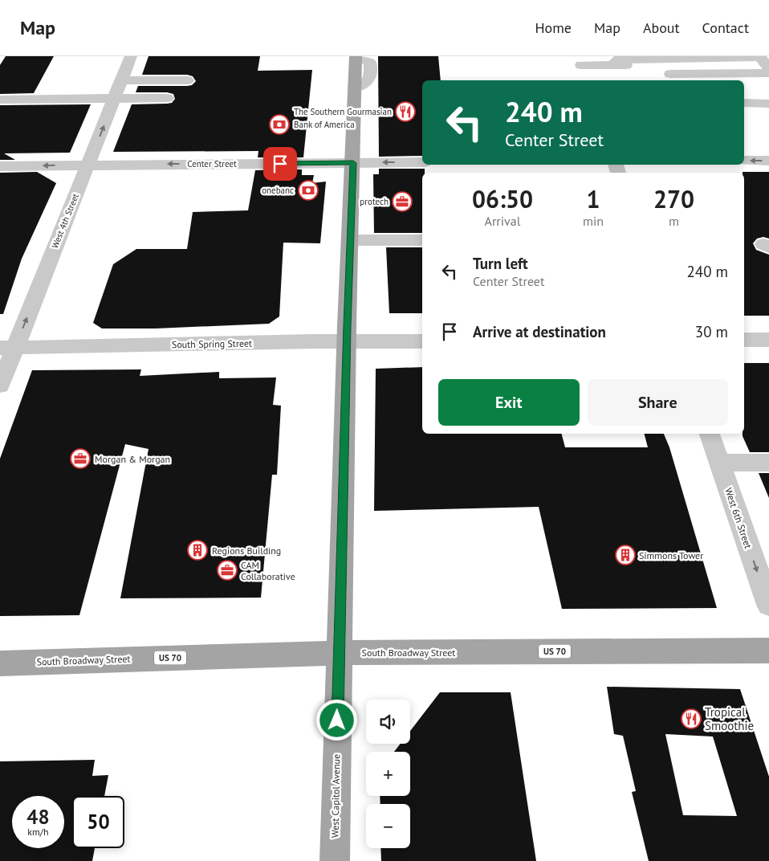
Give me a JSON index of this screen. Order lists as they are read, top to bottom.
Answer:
{
  "streets": {
    "main road": ["US 70", "South Broadway Street", "West Capitol Avenue"],
    "street": [
      "Center Street",
      "West 4th Street",
      "South Spring Street",
      "West 6th Street"
    ]
  },
  "crossings": [
    ["Center Street", "West 4th Street"],
    ["Center Street", "West Capitol Avenue"],
    ["West 4th Street", "South Spring Street"],
    ["South Spring Street", "West Capitol Avenue"],
    ["South Broadway Street", "West Capitol Avenue"]
  ],
  "one_way": ["West 4th Street", "West 6th Street"],
  "places": {
    "restaurant": ["The Southern Gourmasian", "Tropical Smoothie"],
    "bank": ["Bank of America", "onebanc"],
    "office": ["protech", "Morgan & Morgan", "CAM Collaborative"],
    "building": ["Regions Building", "Simmons Tower"]
  },
  "page": {
    "header": "Map",
    "nav": [
      "Home",
      "Map",
      "About",
      "Contact"
    ],
    "turn": ["240 m", "Center Street"],
    "eta": [
      "06:50",
      "Arrival",
      "1",
      "min",
      "270",
      "m"
    ],
    "list": [
      {
        "name": "Turn left",
        "note": "Center Street",
        "value": "240 m"
      },
      {
        "name": "Arrive at destination",
        "value": "30 m"
      }
    ],
    "buttons": ["Exit", "Share"],
    "map_buttons": ["+", "−"],
    "speed": "48 km/h",
    "limit": "50"
  }
}
